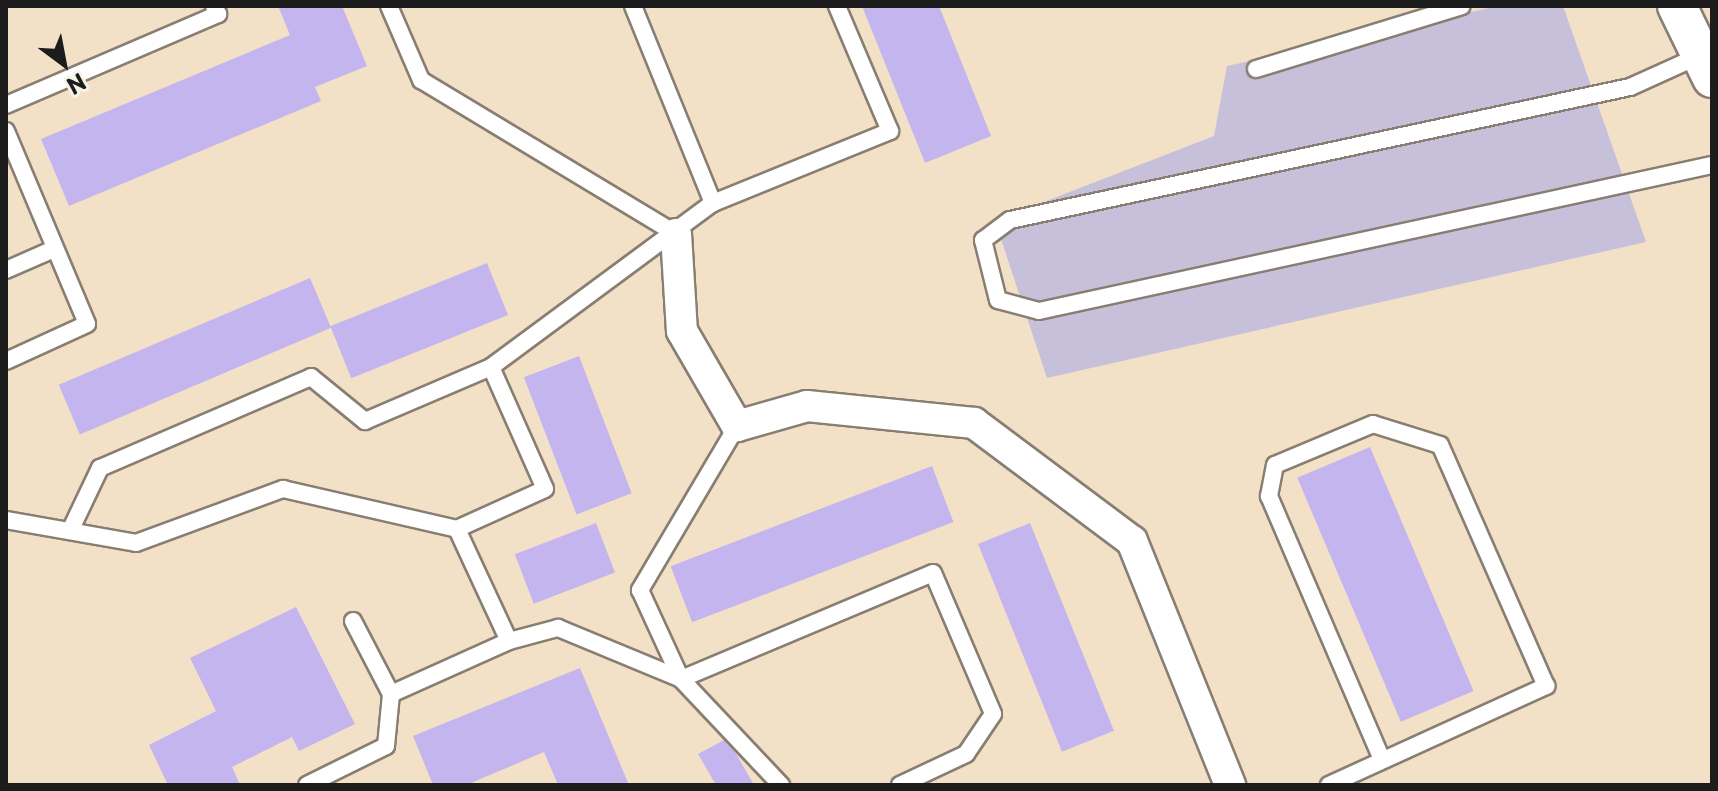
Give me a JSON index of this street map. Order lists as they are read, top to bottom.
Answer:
{
  "north": "bottom right"
}
